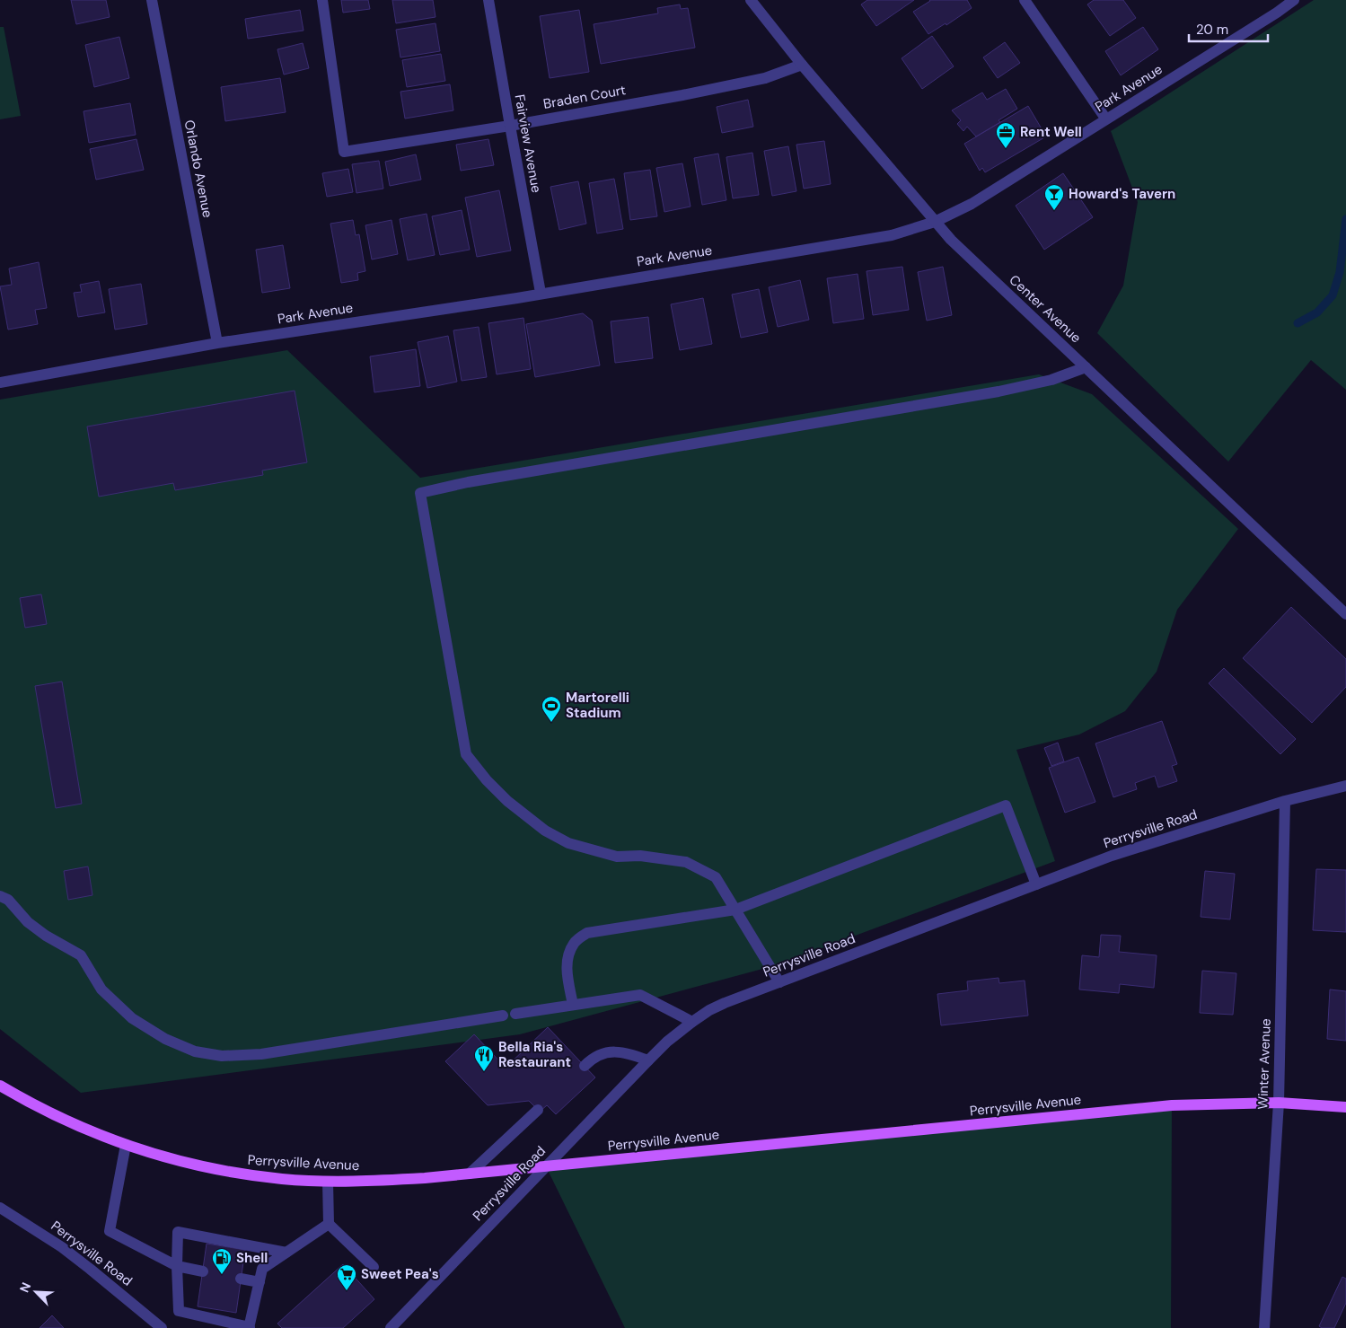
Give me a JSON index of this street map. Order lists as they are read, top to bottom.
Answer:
{
  "streets": {
    "main road": ["Perrysville Avenue"],
    "street": [
      "Park Avenue",
      "Braden Court",
      "Fairview Avenue",
      "Orlando Avenue",
      "Center Avenue",
      "Perrysville Road",
      "Winter Avenue"
    ]
  },
  "crossings": [
    ["Park Avenue", "Fairview Avenue"],
    ["Park Avenue", "Orlando Avenue"],
    ["Park Avenue", "Center Avenue"],
    ["Braden Court", "Fairview Avenue"],
    ["Braden Court", "Center Avenue"],
    ["Perrysville Road", "Winter Avenue"],
    ["Perrysville Road", "Perrysville Avenue"],
    ["Winter Avenue", "Perrysville Avenue"]
  ],
  "places": {
    "office": ["Rent Well"],
    "bar": ["Howard's Tavern"],
    "sports": ["Martorelli Stadium"],
    "restaurant": ["Bella Ria's Restaurant"],
    "fuel station": ["Shell"],
    "supermarket": ["Sweet Pea's"]
  },
  "scale_bar": "20 m",
  "north": "top left"
}
